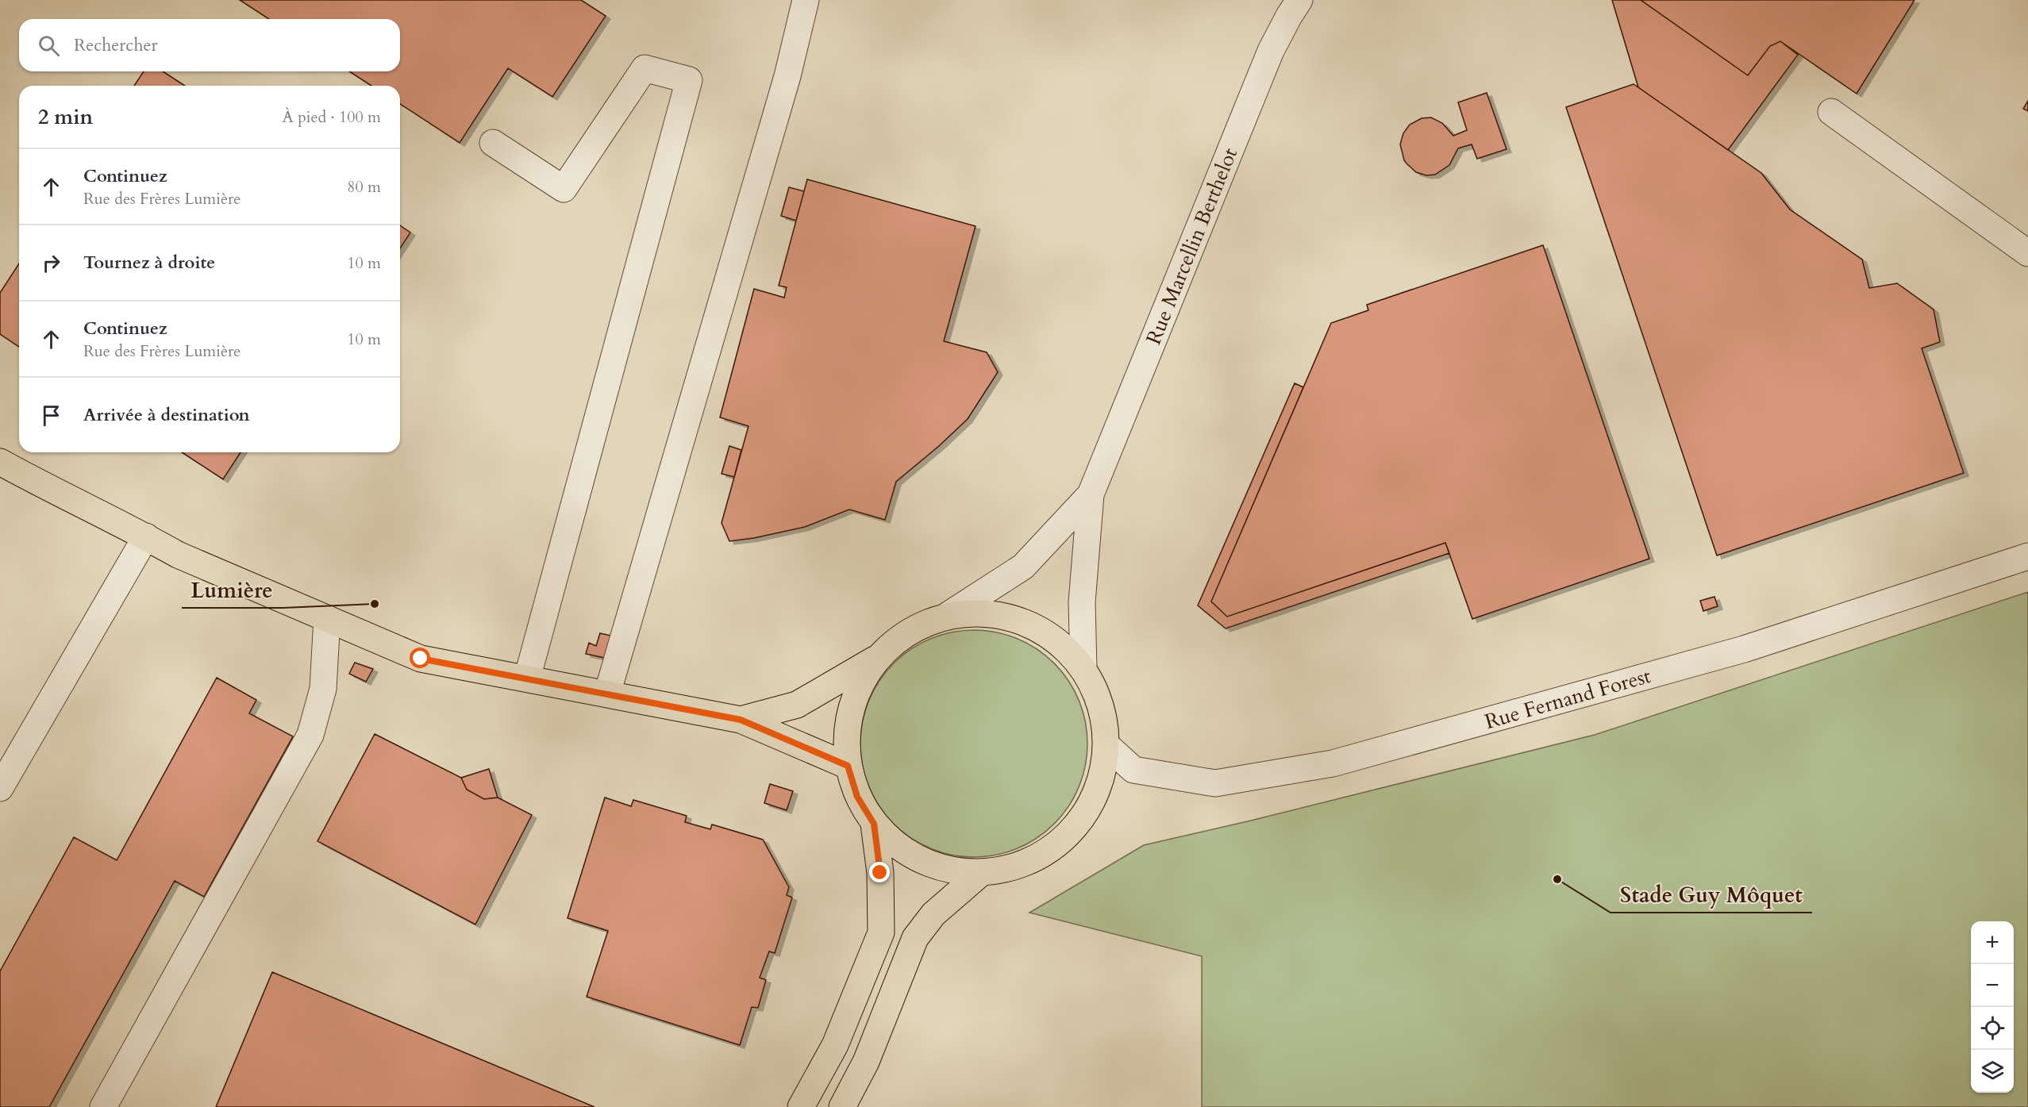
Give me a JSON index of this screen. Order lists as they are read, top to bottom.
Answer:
{
  "streets": {
    "street": ["Rue Marcellin Berthelot", "Rue Fernand Forest"]
  },
  "places": ["Lumière", "Stade Guy Môquet"],
  "page": {
    "search": "Rechercher",
    "heading": ["2 min", "À pied · 100 m"],
    "list": [
      ["Continuez", "Rue des Frères Lumière", "80 m"],
      ["Tournez à droite", "10 m"],
      ["Continuez", "Rue des Frères Lumière", "10 m"],
      "Arrivée à destination"
    ],
    "map_buttons": ["+", "−"]
  }
}
